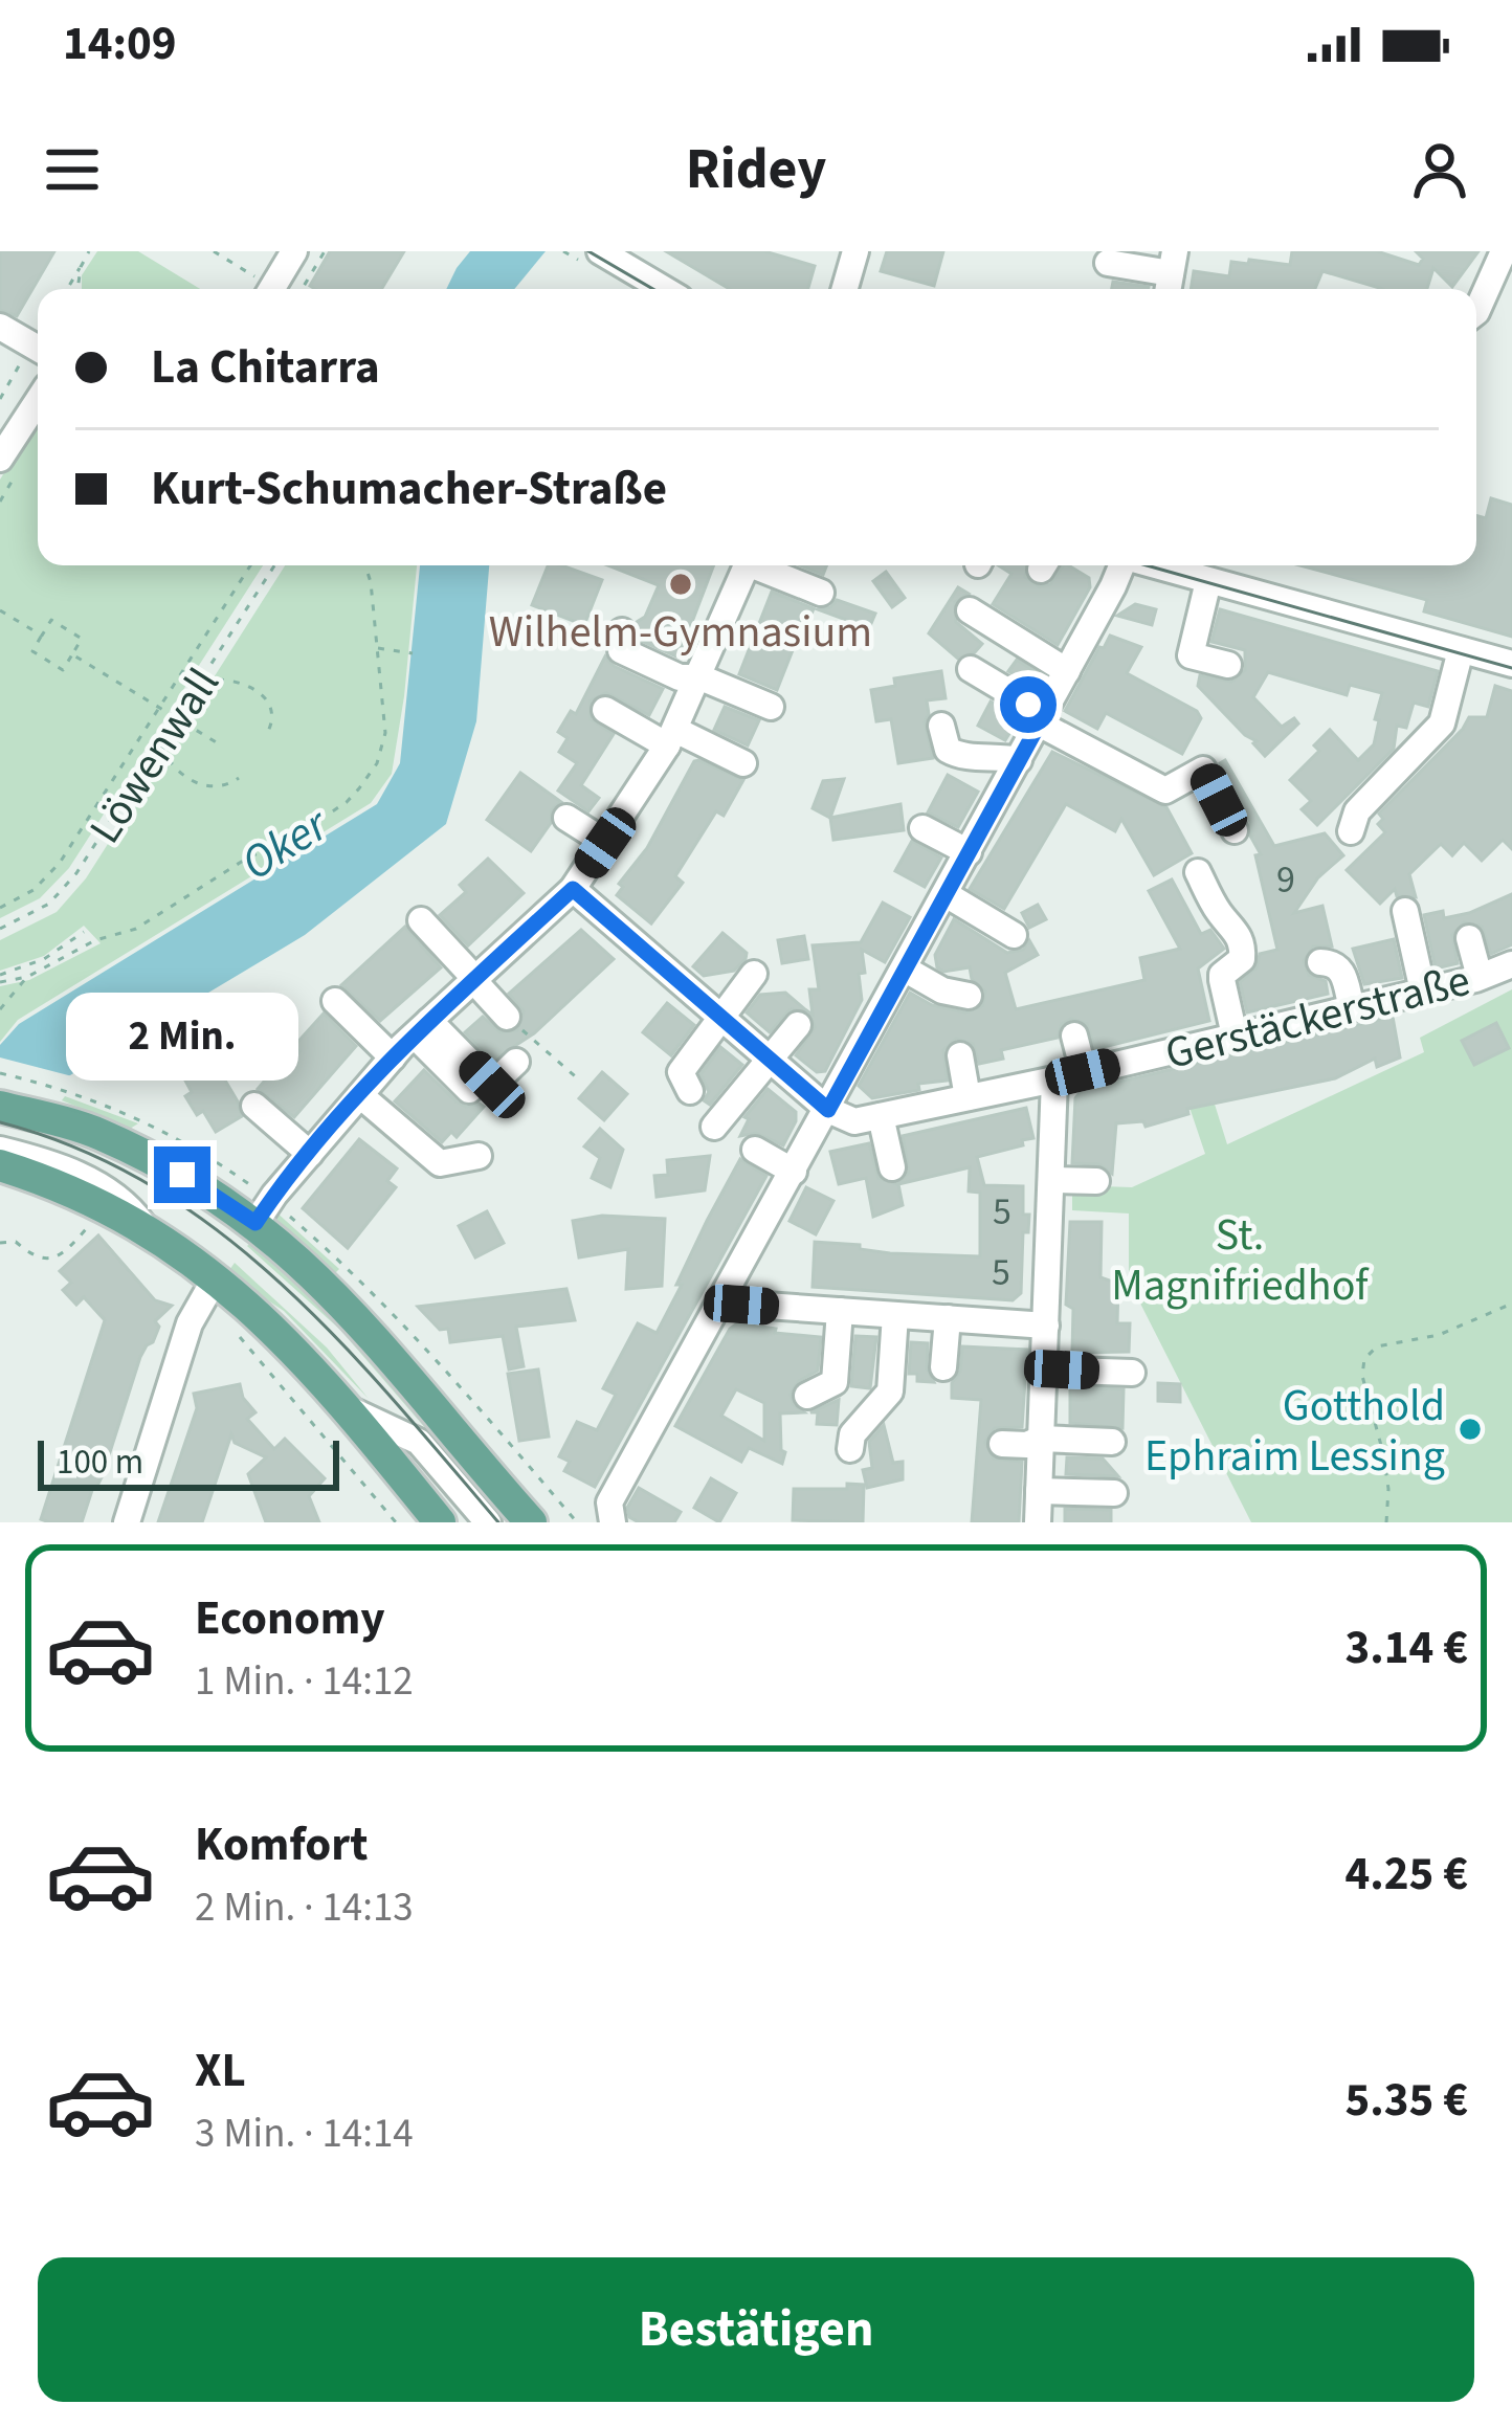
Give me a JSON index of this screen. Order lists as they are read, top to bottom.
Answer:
{
  "streets": {
    "street": ["Gerstäckerstraße"],
    "path": ["Löwenwall"]
  },
  "water": ["Oker"],
  "parks": ["St. Magnifriedhof"],
  "places": ["Wilhelm-Gymnasium", "Gotthold Ephraim Lessing"],
  "house_numbers": ["9", "5", "5"],
  "scale_bar": "100 m",
  "page": {
    "status": "14:09",
    "header": "Ridey",
    "banner": ["La Chitarra", "Kurt-Schumacher-Straße"],
    "bubble": "2 Min.",
    "scale": "100 m",
    "list": [
      {
        "name": "Economy",
        "note": "1 Min. · 14:12",
        "value": "3.14 €"
      },
      {
        "name": "Komfort",
        "note": "2 Min. · 14:13",
        "value": "4.25 €"
      },
      {
        "name": "XL",
        "note": "3 Min. · 14:14",
        "value": "5.35 €"
      }
    ],
    "buttons": "Bestätigen"
  }
}
